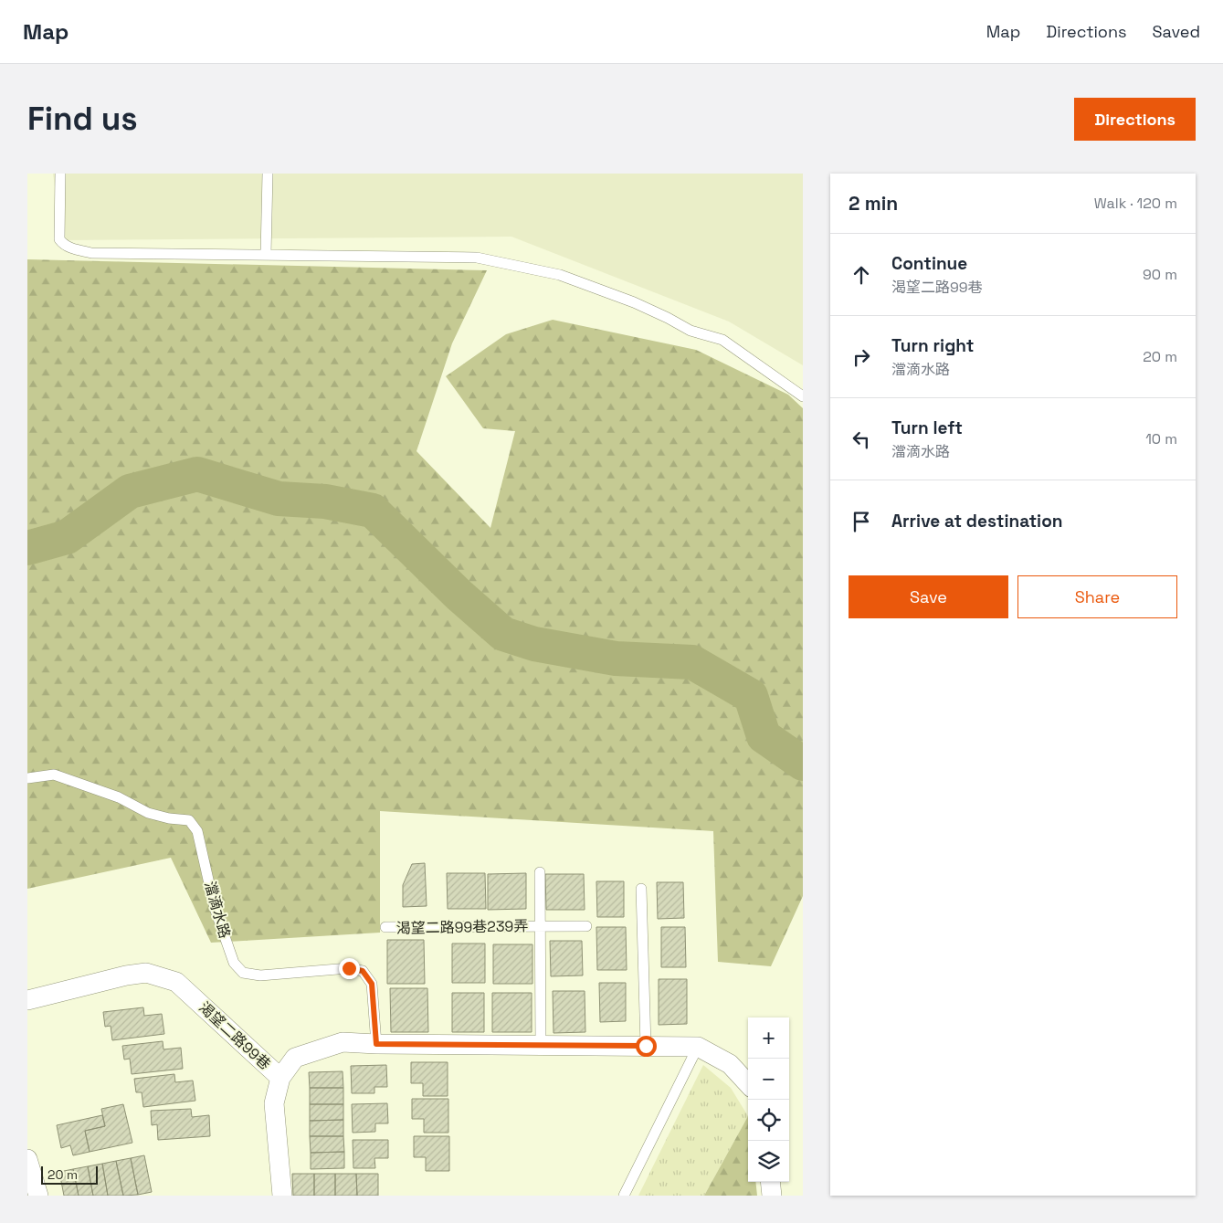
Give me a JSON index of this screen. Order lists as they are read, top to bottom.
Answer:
{
  "streets": {
    "street": ["渴望二路99巷"],
    "lane": ["澢滴水路", "渴望二路99巷239弄"]
  },
  "crossings": [
    ["澢滴水路", "渴望二路99巷"],
    ["渴望二路99巷239弄", "渴望二路99巷"]
  ],
  "scale_bar": "20 m",
  "page": {
    "header": "Map",
    "nav": ["Map", "Directions", "Saved"],
    "buttons": [
      "Directions",
      ["Save", "Share"]
    ],
    "title": "Find us",
    "heading": ["2 min", "Walk · 120 m"],
    "list": [
      ["Continue", "渴望二路99巷", "90 m"],
      ["Turn right", "澢滴水路", "20 m"],
      ["Turn left", "澢滴水路", "10 m"],
      "Arrive at destination"
    ],
    "map_buttons": ["+", "−"],
    "scale": "20 m"
  }
}
